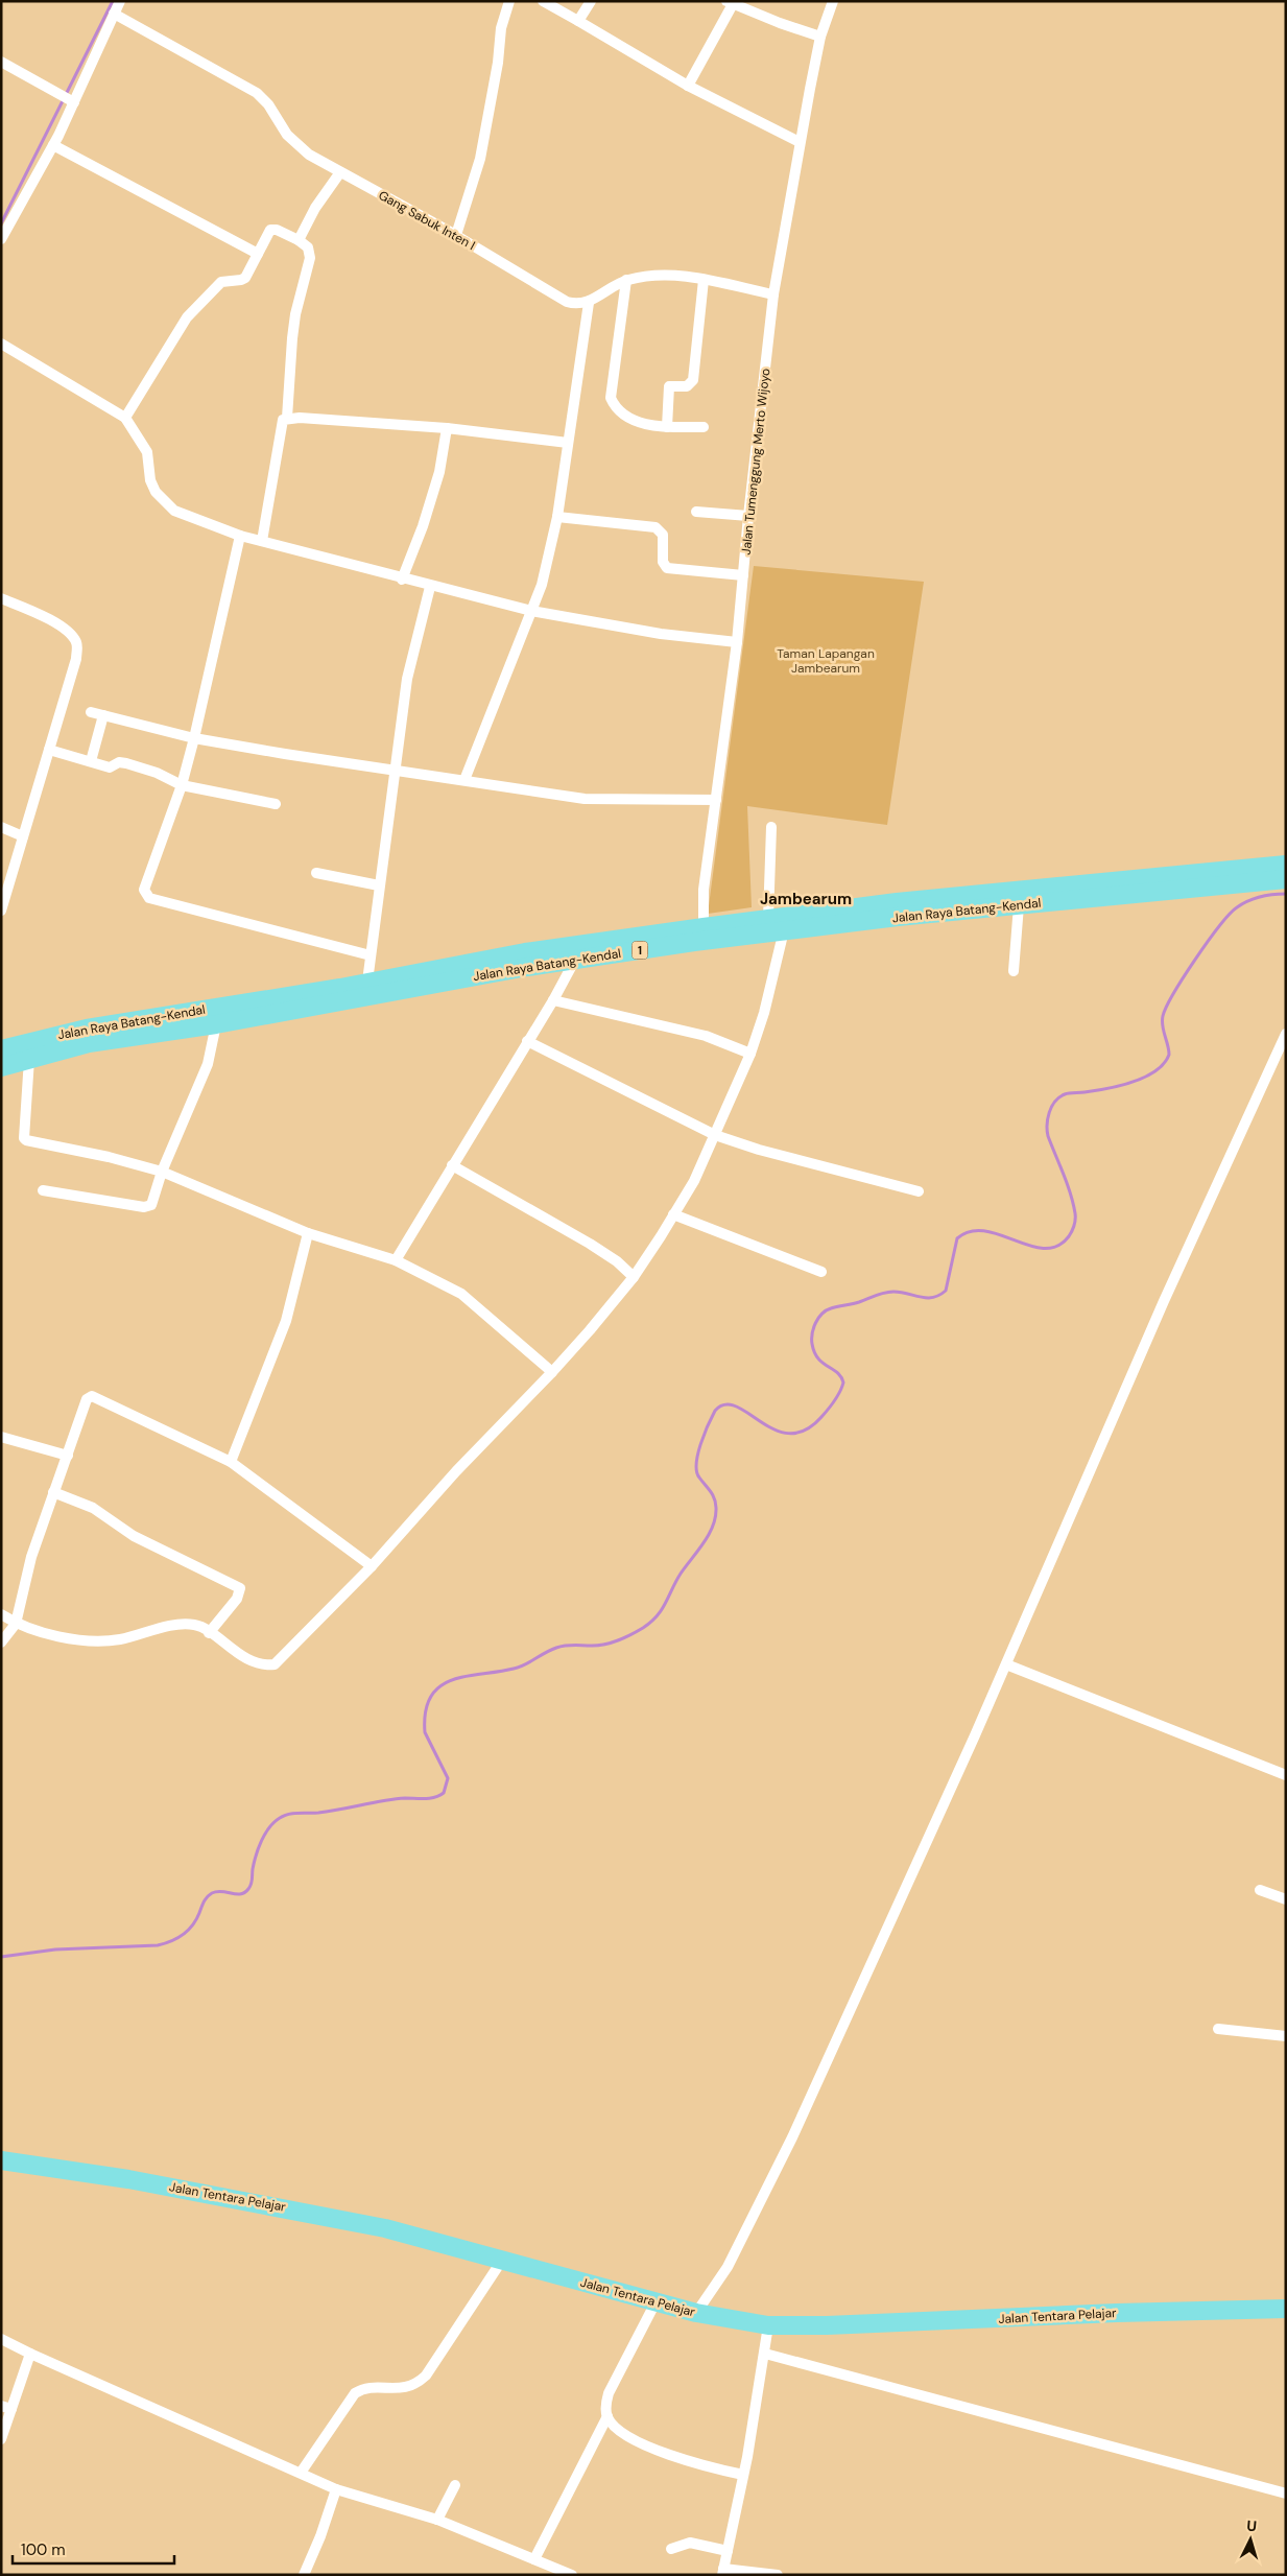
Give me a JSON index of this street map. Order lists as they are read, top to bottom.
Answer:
{
  "streets": {
    "highway": ["Jalan Raya Batang-Kendal", "1", "Jalan Tentara Pelajar"],
    "street": ["Gang Sabuk Inten I", "Jalan Tumenggung Merto Wijoyo"]
  },
  "crossings": [
    ["Jalan Tumenggung Merto Wijoyo", "Jalan Raya Batang-Kendal"]
  ],
  "districts": ["Jambearum"],
  "parks": ["Taman Lapangan Jambearum"],
  "scale_bar": "100 m",
  "north": "top"
}
